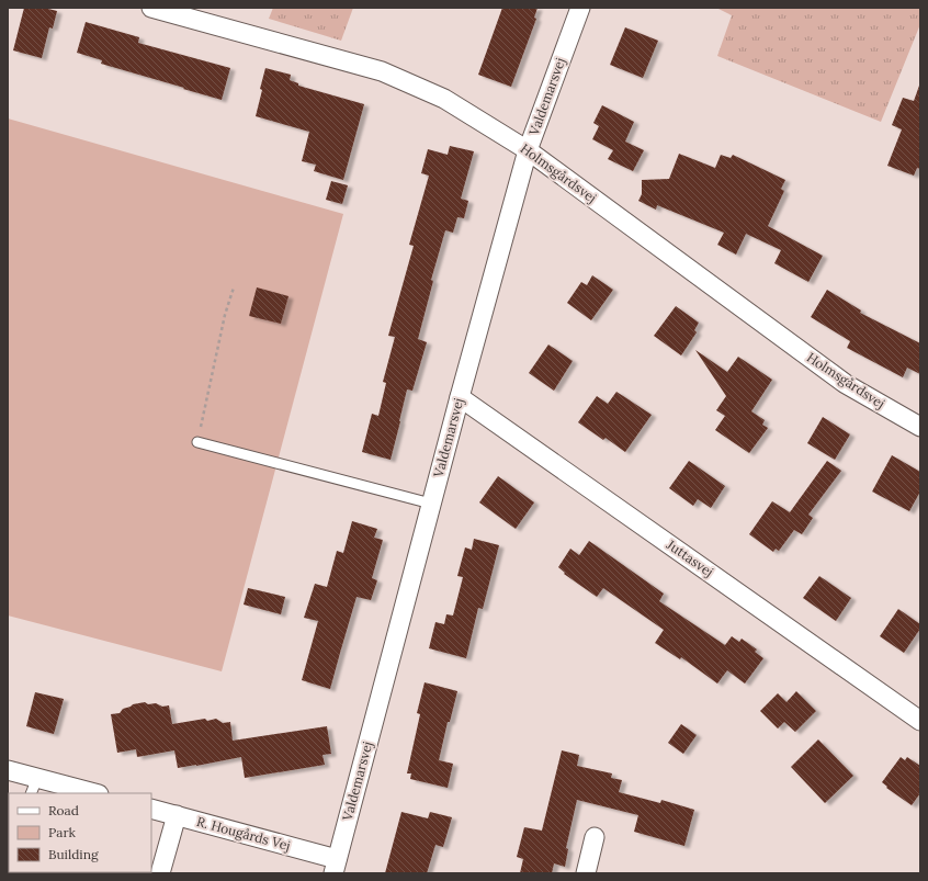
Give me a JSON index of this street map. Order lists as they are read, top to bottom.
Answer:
{
  "streets": {
    "street": [
      "Valdemarsvej",
      "Holmsgårdsvej",
      "Juttasvej",
      "R. Hougårds Vej"
    ]
  },
  "crossings": [
    ["Valdemarsvej", "Holmsgårdsvej"],
    ["Valdemarsvej", "Juttasvej"],
    ["Valdemarsvej", "R. Hougårds Vej"]
  ],
  "legend": ["Road", "Park", "Building"]
}
